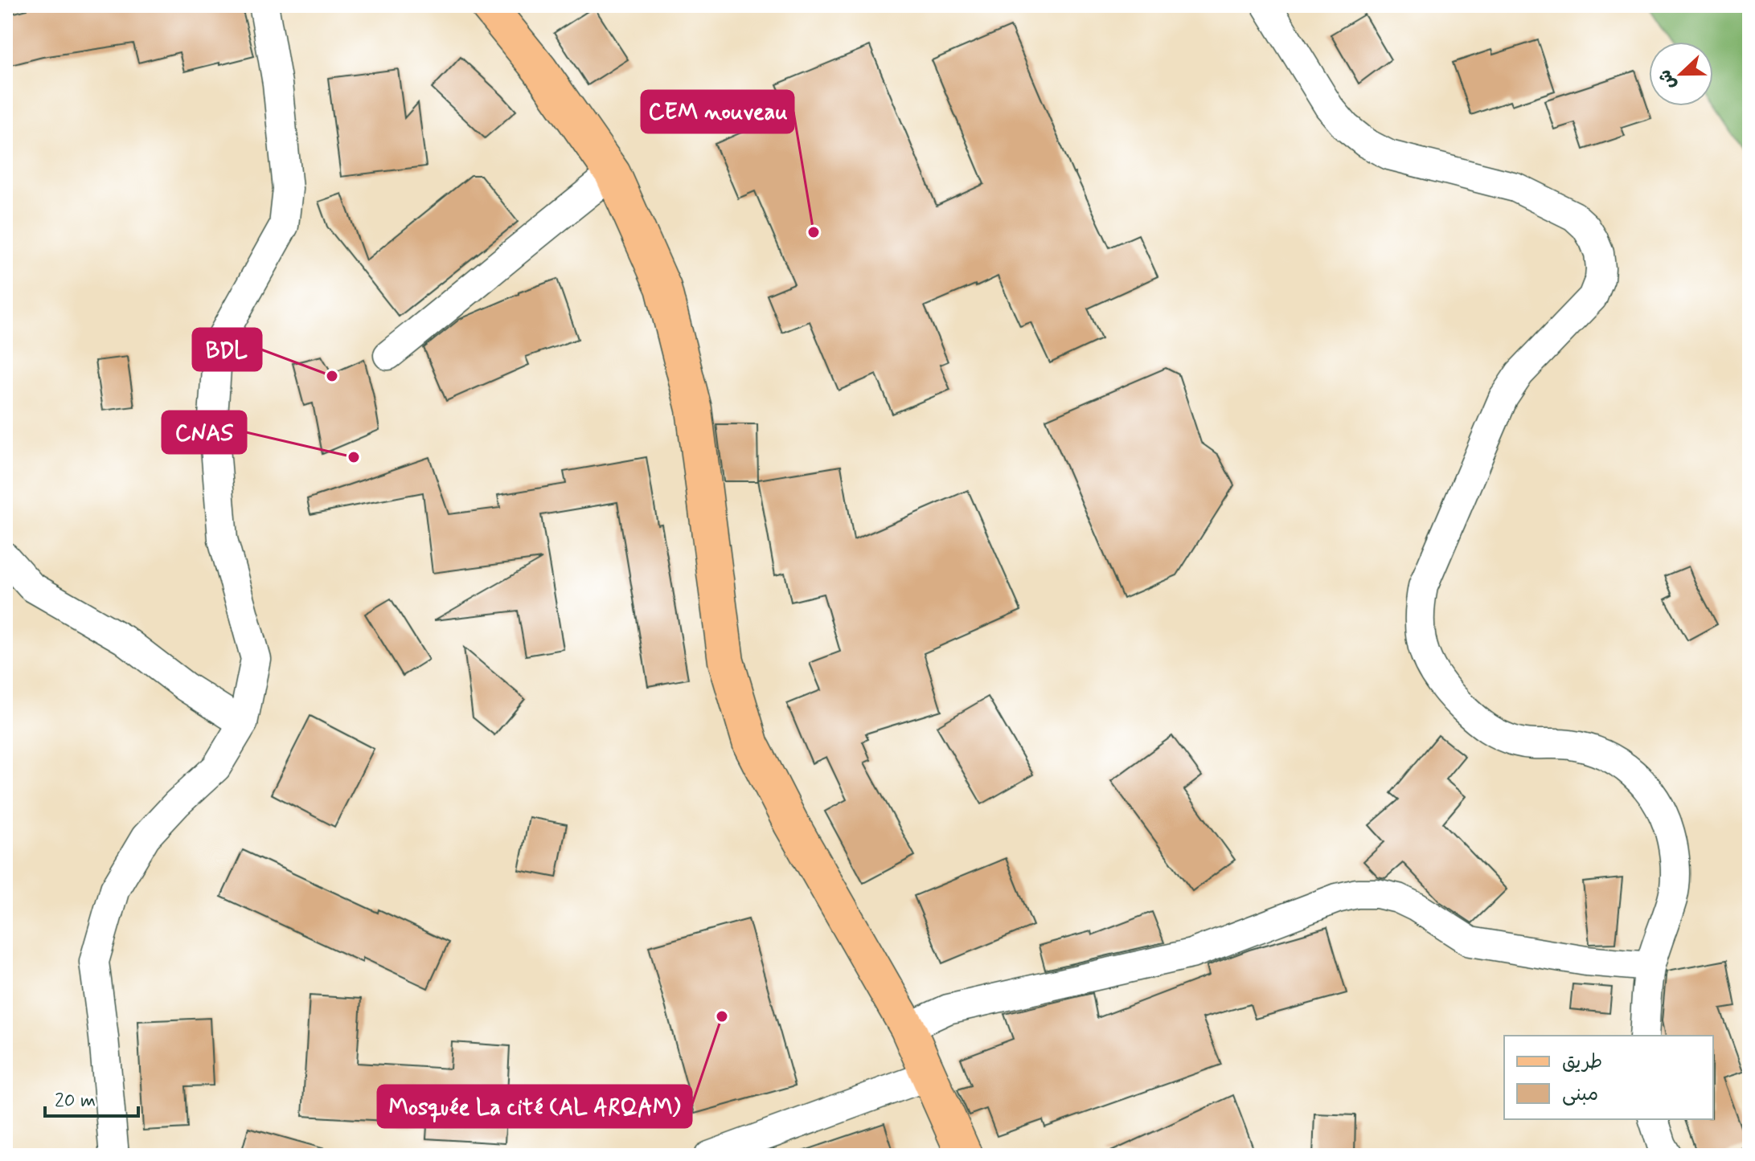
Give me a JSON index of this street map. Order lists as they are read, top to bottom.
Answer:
{
  "places": [
    "CEM nouveau",
    "BDL",
    "CNAS",
    "Mosquée La cité (AL ARQAM)"
  ],
  "legend": ["طريق", "مبنى"],
  "scale_bar": "20 m",
  "north": "left"
}
